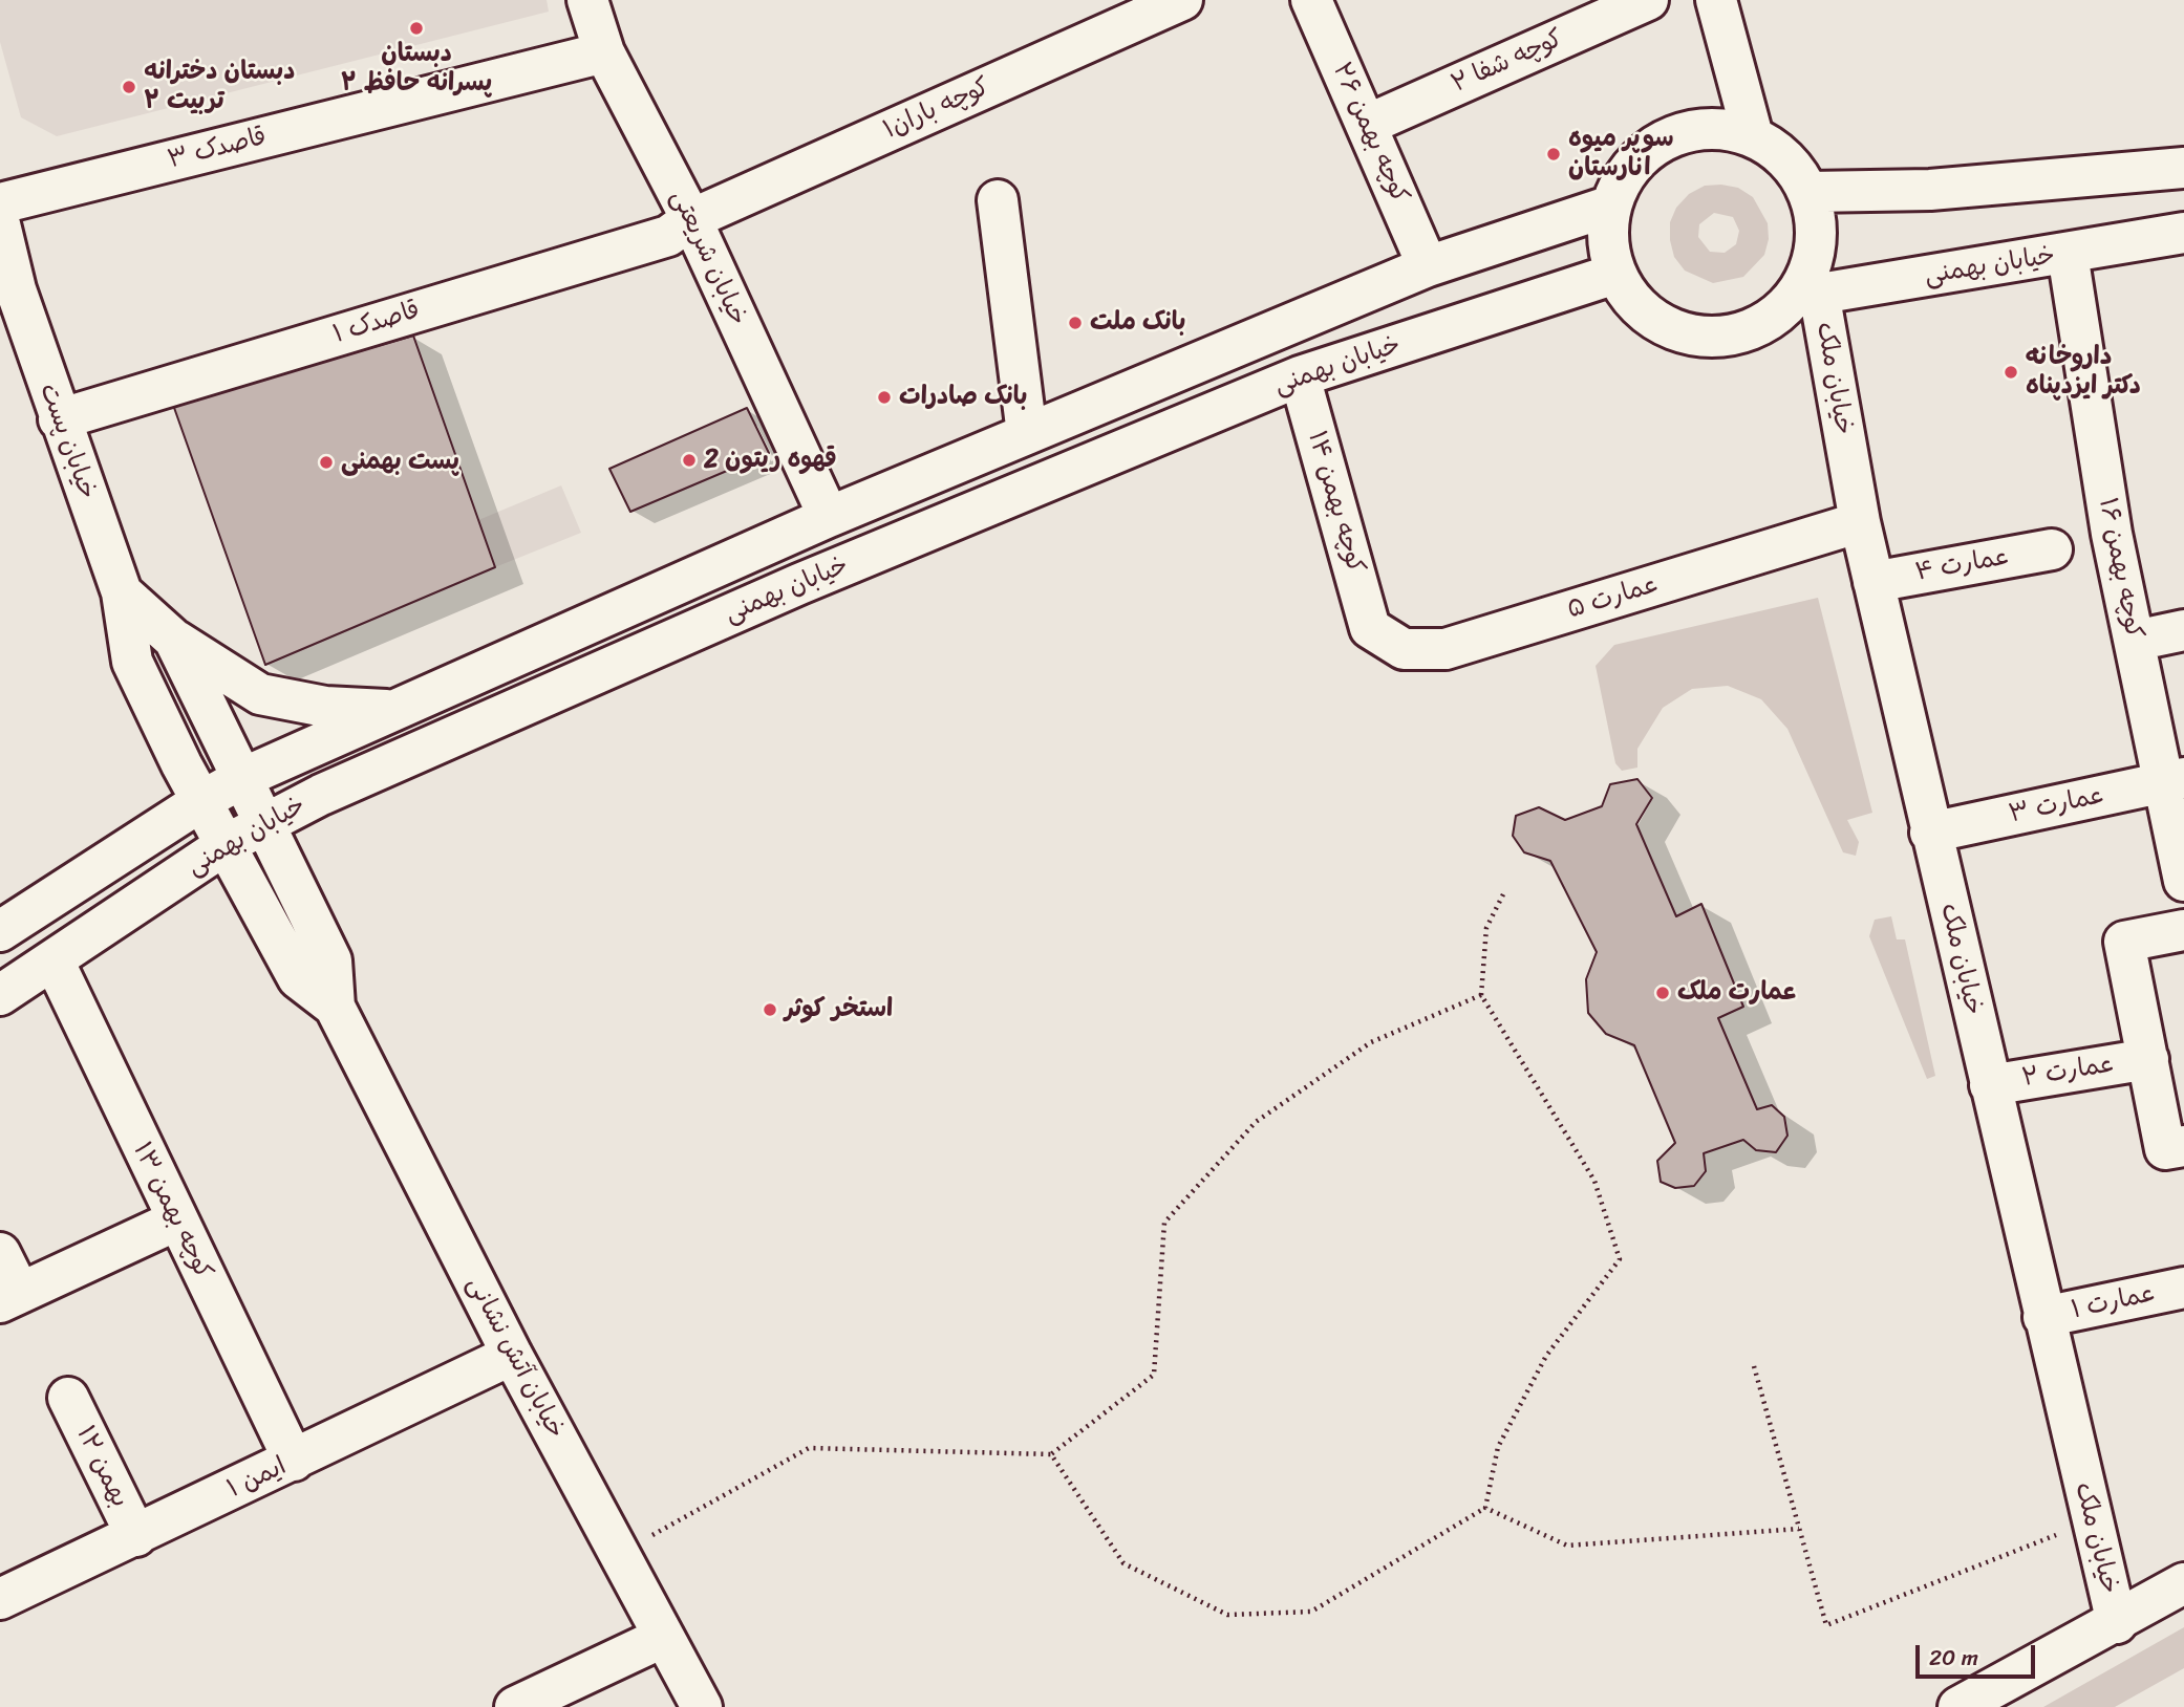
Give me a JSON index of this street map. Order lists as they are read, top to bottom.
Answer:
{
  "streets": {
    "street": [
      "کوچه شفا ۲",
      "کوچه باران۱",
      "کوچه بهمن ۲۶",
      "قاصدک ۳",
      "خیابان شریعتی",
      "خیابان بهمنی",
      "قاصدک ۱",
      "خیابان ملک",
      "خیابان پست",
      "کوچه بهمن ۱۴",
      "عمارت ۴",
      "کوچه بهمن ۱۶",
      "عمارت ۵",
      "عمارت ۳",
      "عمارت ۲",
      "کوچه بهمن ۱۳",
      "عمارت ۱",
      "خیابان آتش نشانی",
      "بهمن ۱۲",
      "ایمن ۱"
    ]
  },
  "crossings": [
    ["کوچه شفا ۲", "کوچه بهمن ۲۶"],
    ["کوچه باران۱", "خیابان شریعتی"],
    ["کوچه باران۱", "قاصدک ۱"],
    ["کوچه بهمن ۲۶", "خیابان بهمنی"],
    ["قاصدک ۳", "خیابان شریعتی"],
    ["خیابان شریعتی", "خیابان بهمنی"],
    ["خیابان شریعتی", "قاصدک ۱"],
    ["خیابان بهمنی", "خیابان ملک"],
    ["خیابان بهمنی", "خیابان پست"],
    ["خیابان بهمنی", "کوچه بهمن ۱۴"],
    ["خیابان بهمنی", "کوچه بهمن ۱۶"],
    ["خیابان بهمنی", "کوچه بهمن ۱۳"],
    ["خیابان بهمنی", "خیابان آتش نشانی"],
    ["قاصدک ۱", "خیابان پست"],
    ["خیابان ملک", "عمارت ۴"],
    ["خیابان ملک", "عمارت ۵"],
    ["خیابان ملک", "عمارت ۳"],
    ["خیابان ملک", "عمارت ۲"],
    ["خیابان ملک", "عمارت ۱"],
    ["خیابان پست", "خیابان آتش نشانی"],
    ["کوچه بهمن ۱۴", "عمارت ۵"],
    ["کوچه بهمن ۱۶", "عمارت ۳"],
    ["کوچه بهمن ۱۳", "ایمن ۱"],
    ["خیابان آتش نشانی", "ایمن ۱"],
    ["بهمن ۱۲", "ایمن ۱"]
  ],
  "places": [
    "دبستان پسرانه حافظ ۲",
    "دبستان دخترانه تربیت ۲",
    "سوپر میوه انارستان",
    "بانک ملت",
    "داروخانه دکتر ایزدپناه",
    "بانک صادرات",
    "قهوه ریتون 2",
    "پست بهمنی",
    "عمارت ملک",
    "استخر کوثر"
  ],
  "scale_bar": "20 m"
}
